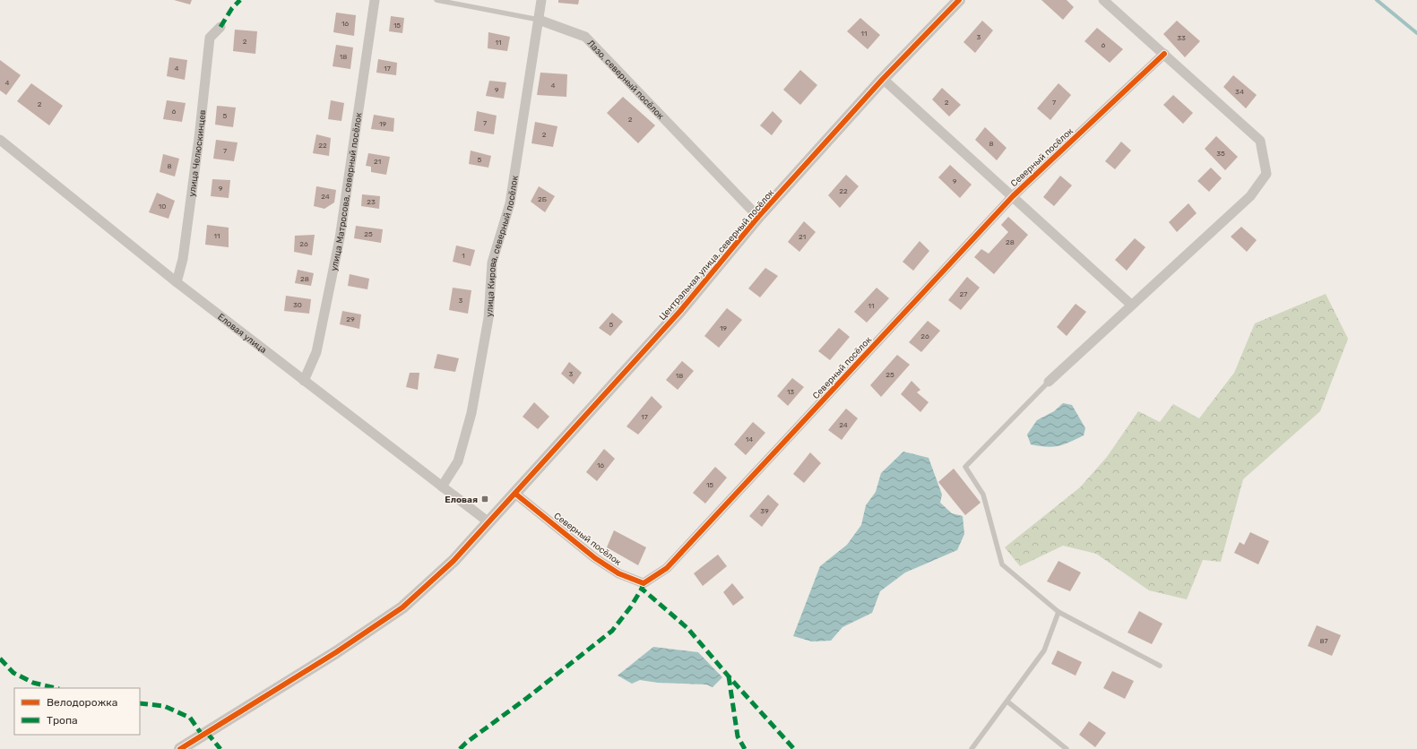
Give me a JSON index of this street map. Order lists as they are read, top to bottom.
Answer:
{
  "streets": {
    "street": [
      "Лазо, северный посёлок",
      "улица Челюскинцев",
      "Северный посёлок",
      "улица Матросова, северный посёлок",
      "улица Кирова, северный посёлок",
      "Центральная улица, северный посёлок",
      "Еловая улица"
    ]
  },
  "crossings": [
    ["Лазо, северный посёлок", "улица Кирова, северный посёлок"],
    ["Лазо, северный посёлок", "Центральная улица, северный посёлок"],
    ["улица Челюскинцев", "Еловая улица"],
    ["Северный посёлок", "Центральная улица, северный посёлок"],
    ["улица Матросова, северный посёлок", "Еловая улица"],
    ["улица Кирова, северный посёлок", "Еловая улица"],
    ["Центральная улица, северный посёлок", "Еловая улица"]
  ],
  "places": {
    "transit": ["Еловая"]
  },
  "house_numbers": [
    "16",
    "15",
    "11",
    "3",
    "33",
    "2",
    "11",
    "6",
    "18",
    "4",
    "17",
    "4",
    "4",
    "9",
    "34",
    "2",
    "7",
    "2",
    "6",
    "5",
    "2",
    "7",
    "19",
    "2",
    "8",
    "22",
    "7",
    "35",
    "5",
    "21",
    "8",
    "9",
    "9",
    "22",
    "24",
    "2Б",
    "23",
    "10",
    "25",
    "11",
    "21",
    "28",
    "26",
    "1",
    "28",
    "27",
    "3",
    "30",
    "11",
    "29",
    "5",
    "19",
    "26",
    "3",
    "25",
    "18",
    "13",
    "17",
    "24",
    "14",
    "16",
    "15",
    "39",
    "87"
  ],
  "legend": ["Велодорожка", "Тропа"]
}
